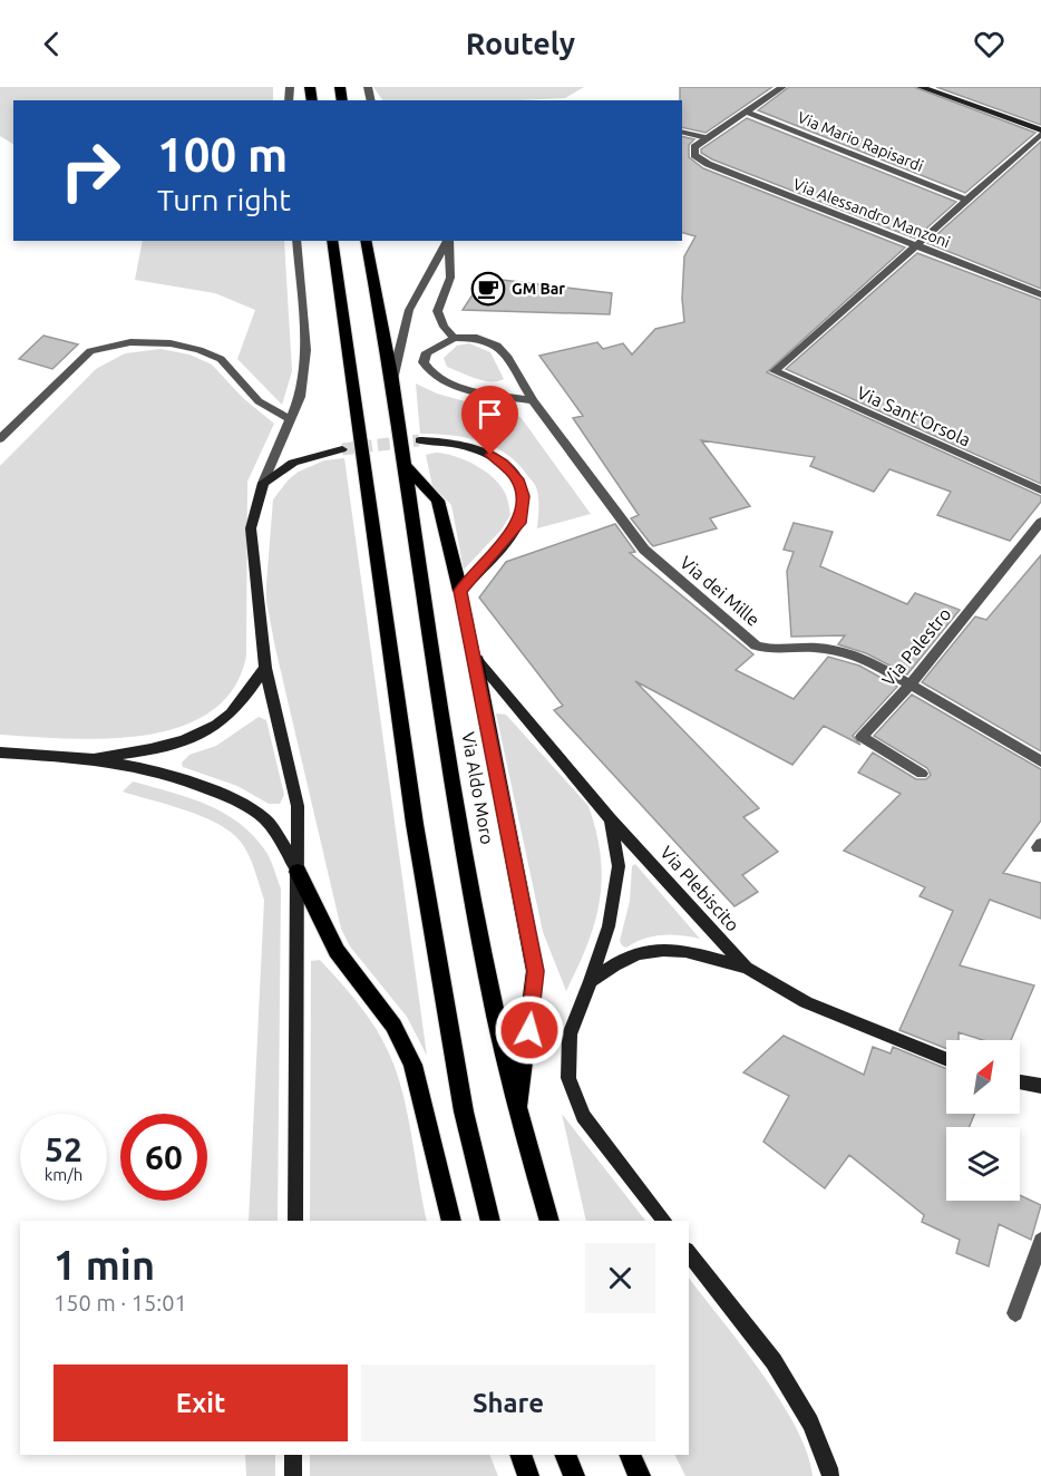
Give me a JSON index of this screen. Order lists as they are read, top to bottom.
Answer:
{
  "streets": {
    "main road": ["Via Aldo Moro", "Via Plebiscito"],
    "street": [
      "Via Mario Rapisardi",
      "Via Alessandro Manzoni",
      "Via Sant'Orsola",
      "Via dei Mille",
      "Via Palestro"
    ]
  },
  "crossings": [
    ["Via Alessandro Manzoni", "Via Sant'Orsola"],
    ["Via dei Mille", "Via Palestro"]
  ],
  "places": {
    "cafe": ["GM Bar"]
  },
  "north": "top right",
  "page": {
    "header": "Routely",
    "turn": ["100 m", "Turn right"],
    "speed": "52 km/h",
    "limit": "60",
    "heading": ["1 min", "150 m · 15:01"],
    "buttons": ["Exit", "Share"]
  }
}
